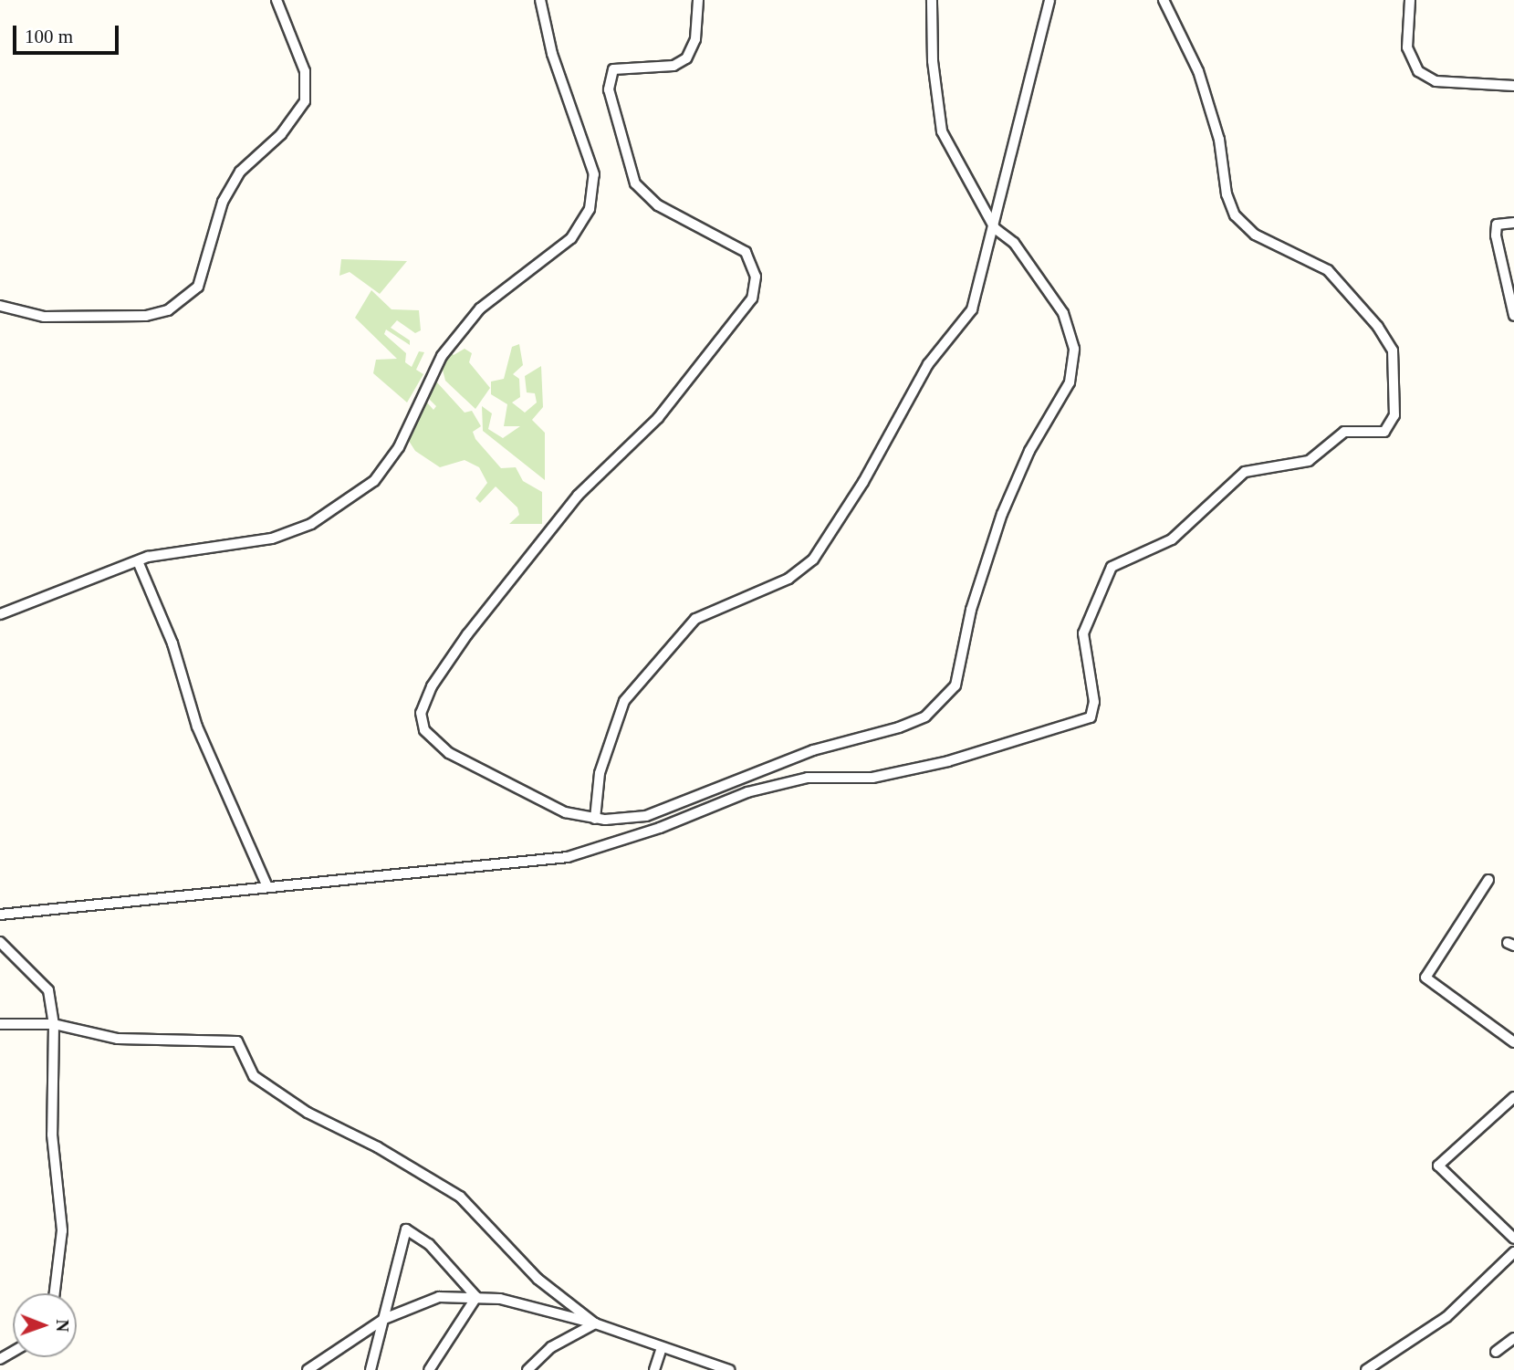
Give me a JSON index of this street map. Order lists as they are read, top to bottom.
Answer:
{
  "scale_bar": "100 m",
  "north": "right"
}
